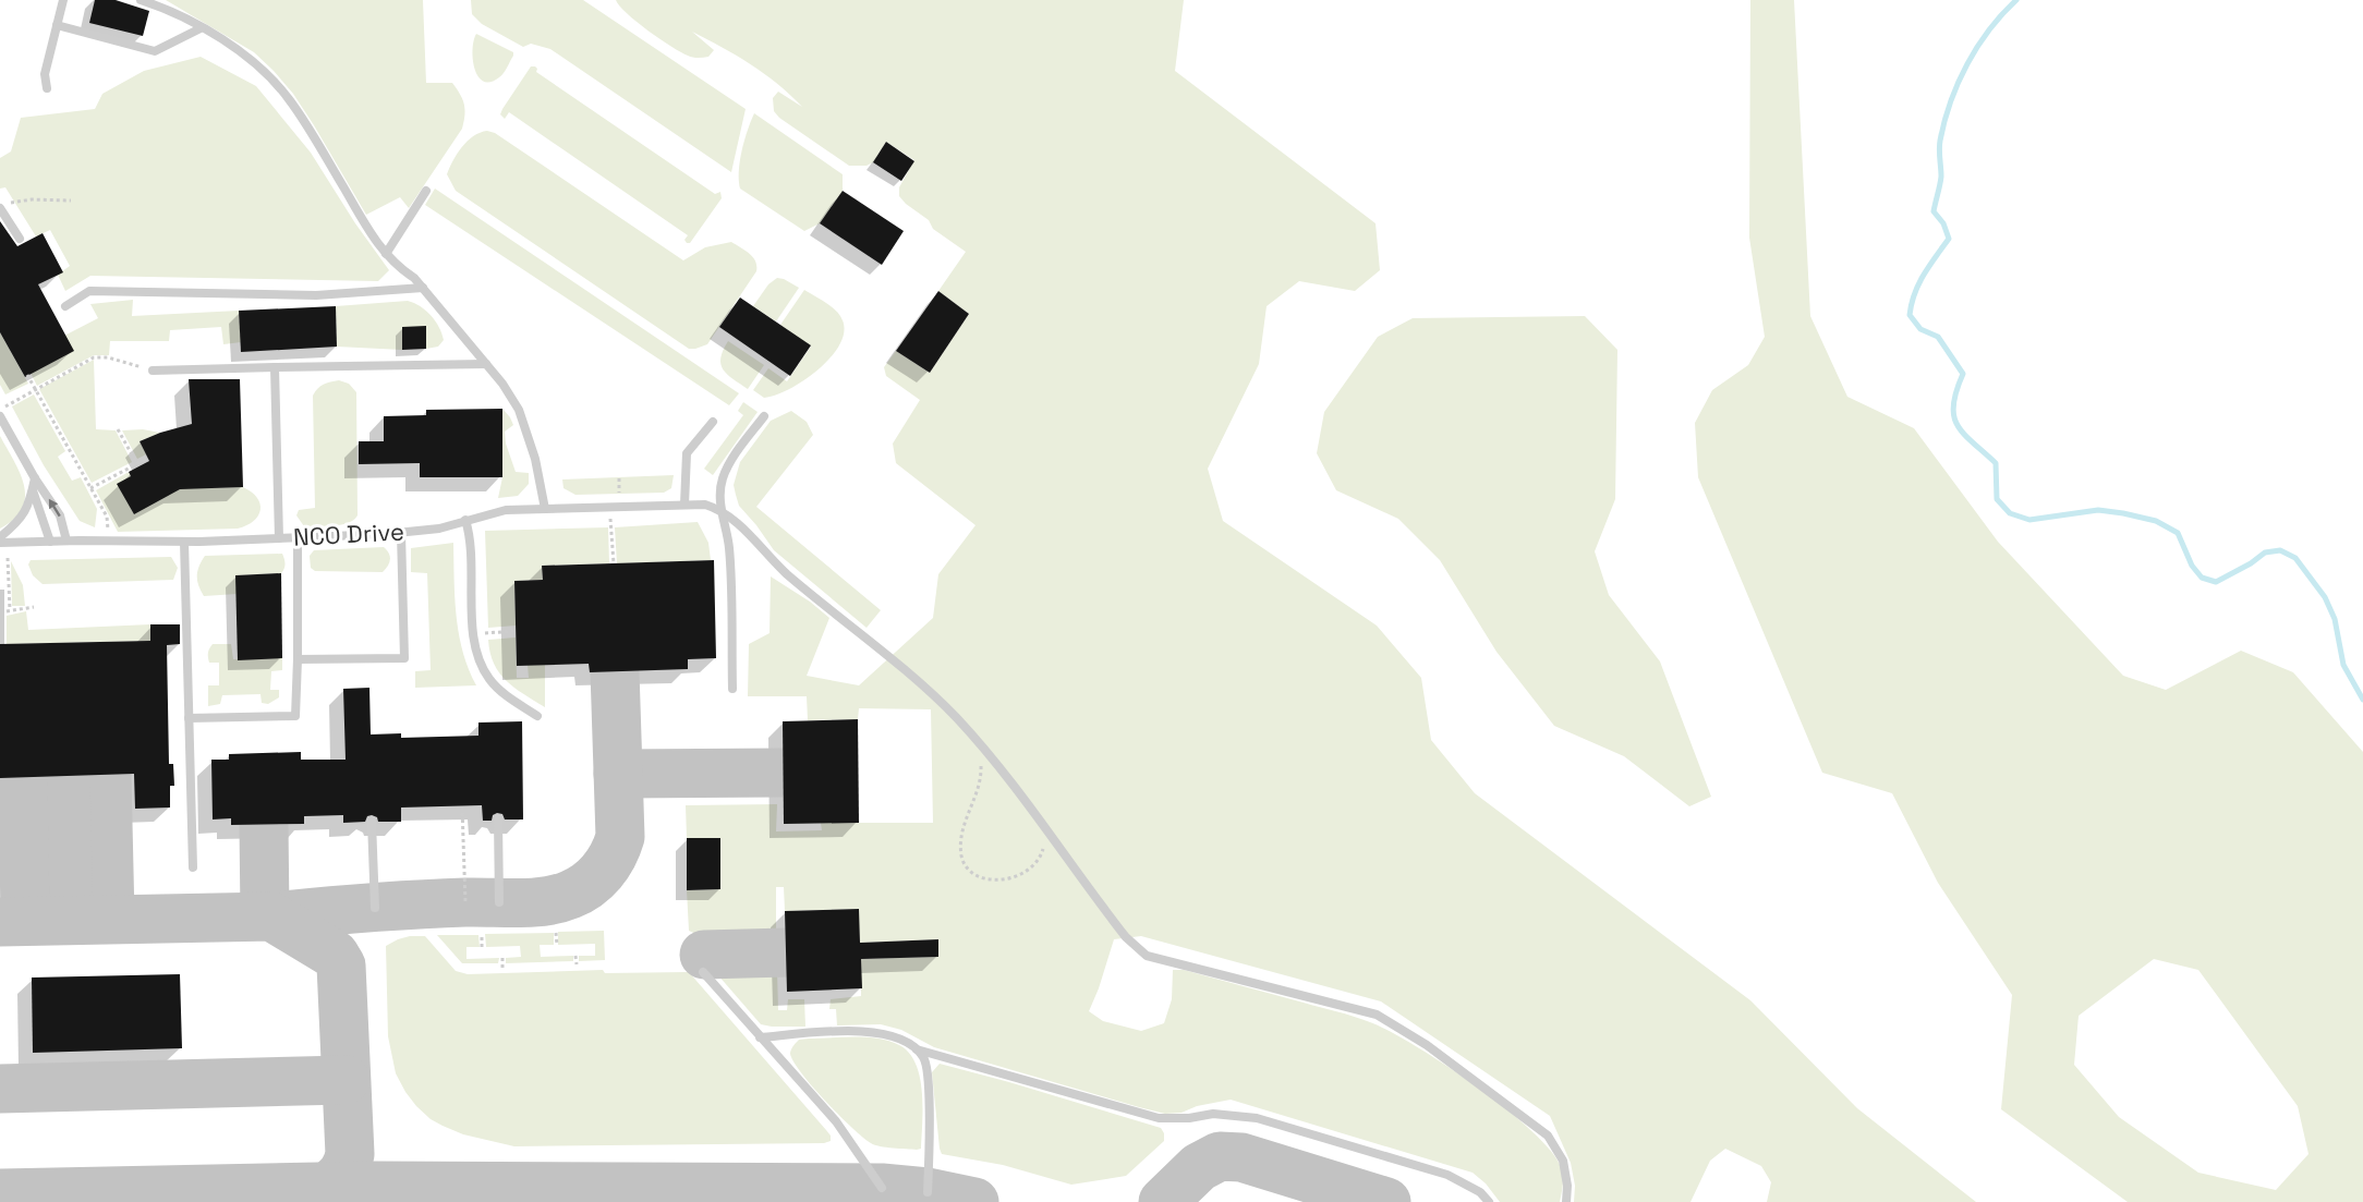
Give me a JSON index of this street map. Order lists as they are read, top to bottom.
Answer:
{
  "streets": {
    "lane": ["NCO Drive"]
  }
}
